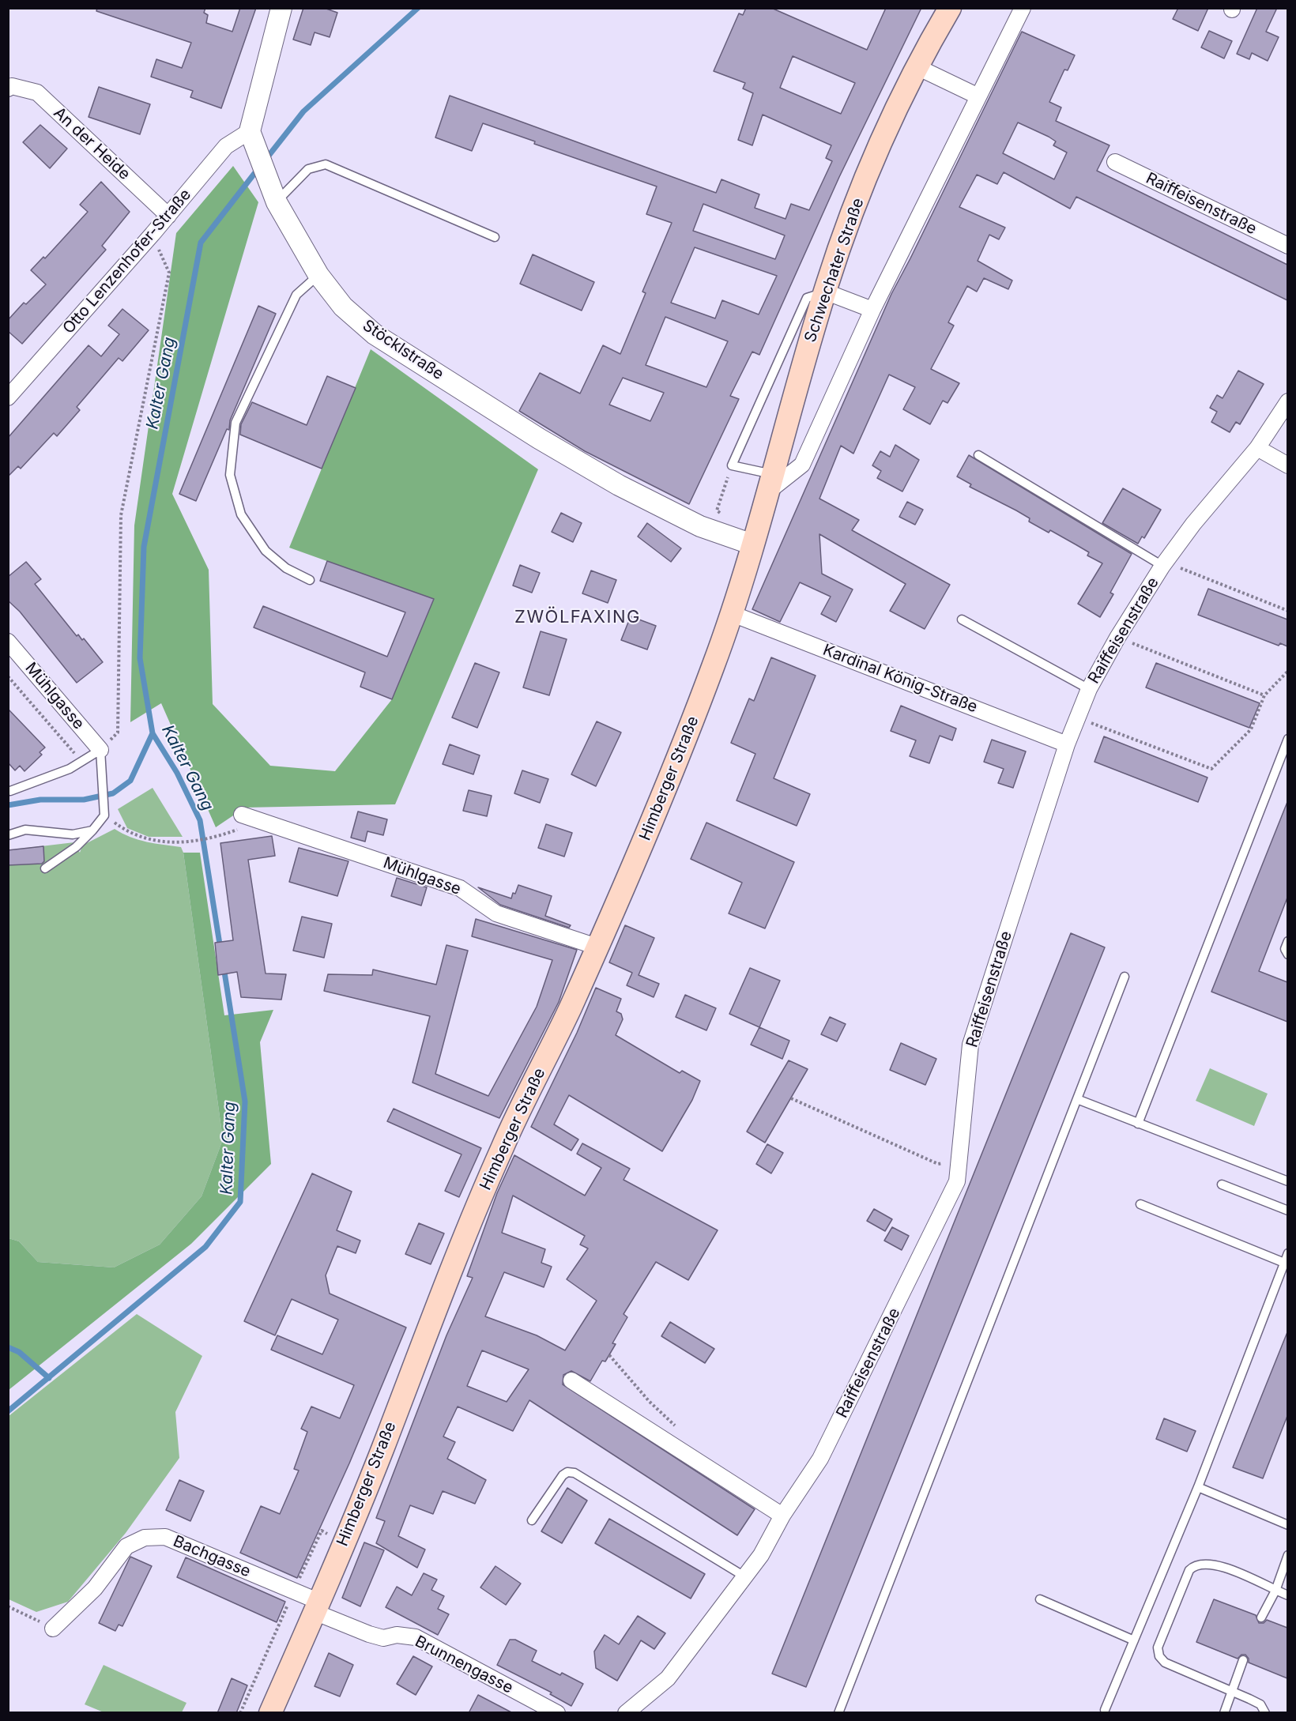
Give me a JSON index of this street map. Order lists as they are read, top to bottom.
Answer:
{
  "streets": {
    "main road": ["Schwechater Straße", "Himberger Straße"],
    "street": [
      "An der Heide",
      "Raiffeisenstraße",
      "Otto Lenzenhofer-Straße",
      "Stöcklstraße",
      "Kardinal König-Straße",
      "Mühlgasse",
      "Bachgasse",
      "Brunnengasse"
    ]
  },
  "crossings": [
    ["An der Heide", "Otto Lenzenhofer-Straße"],
    ["Raiffeisenstraße", "Kardinal König-Straße"],
    ["Otto Lenzenhofer-Straße", "Stöcklstraße"],
    ["Schwechater Straße", "Stöcklstraße"],
    ["Schwechater Straße", "Himberger Straße"],
    ["Stöcklstraße", "Himberger Straße"],
    ["Kardinal König-Straße", "Himberger Straße"],
    ["Mühlgasse", "Himberger Straße"],
    ["Himberger Straße", "Bachgasse"],
    ["Himberger Straße", "Brunnengasse"],
    ["Bachgasse", "Brunnengasse"]
  ],
  "districts": ["ZWÖLFAXING"],
  "water": ["Kalter Gang"]
}
